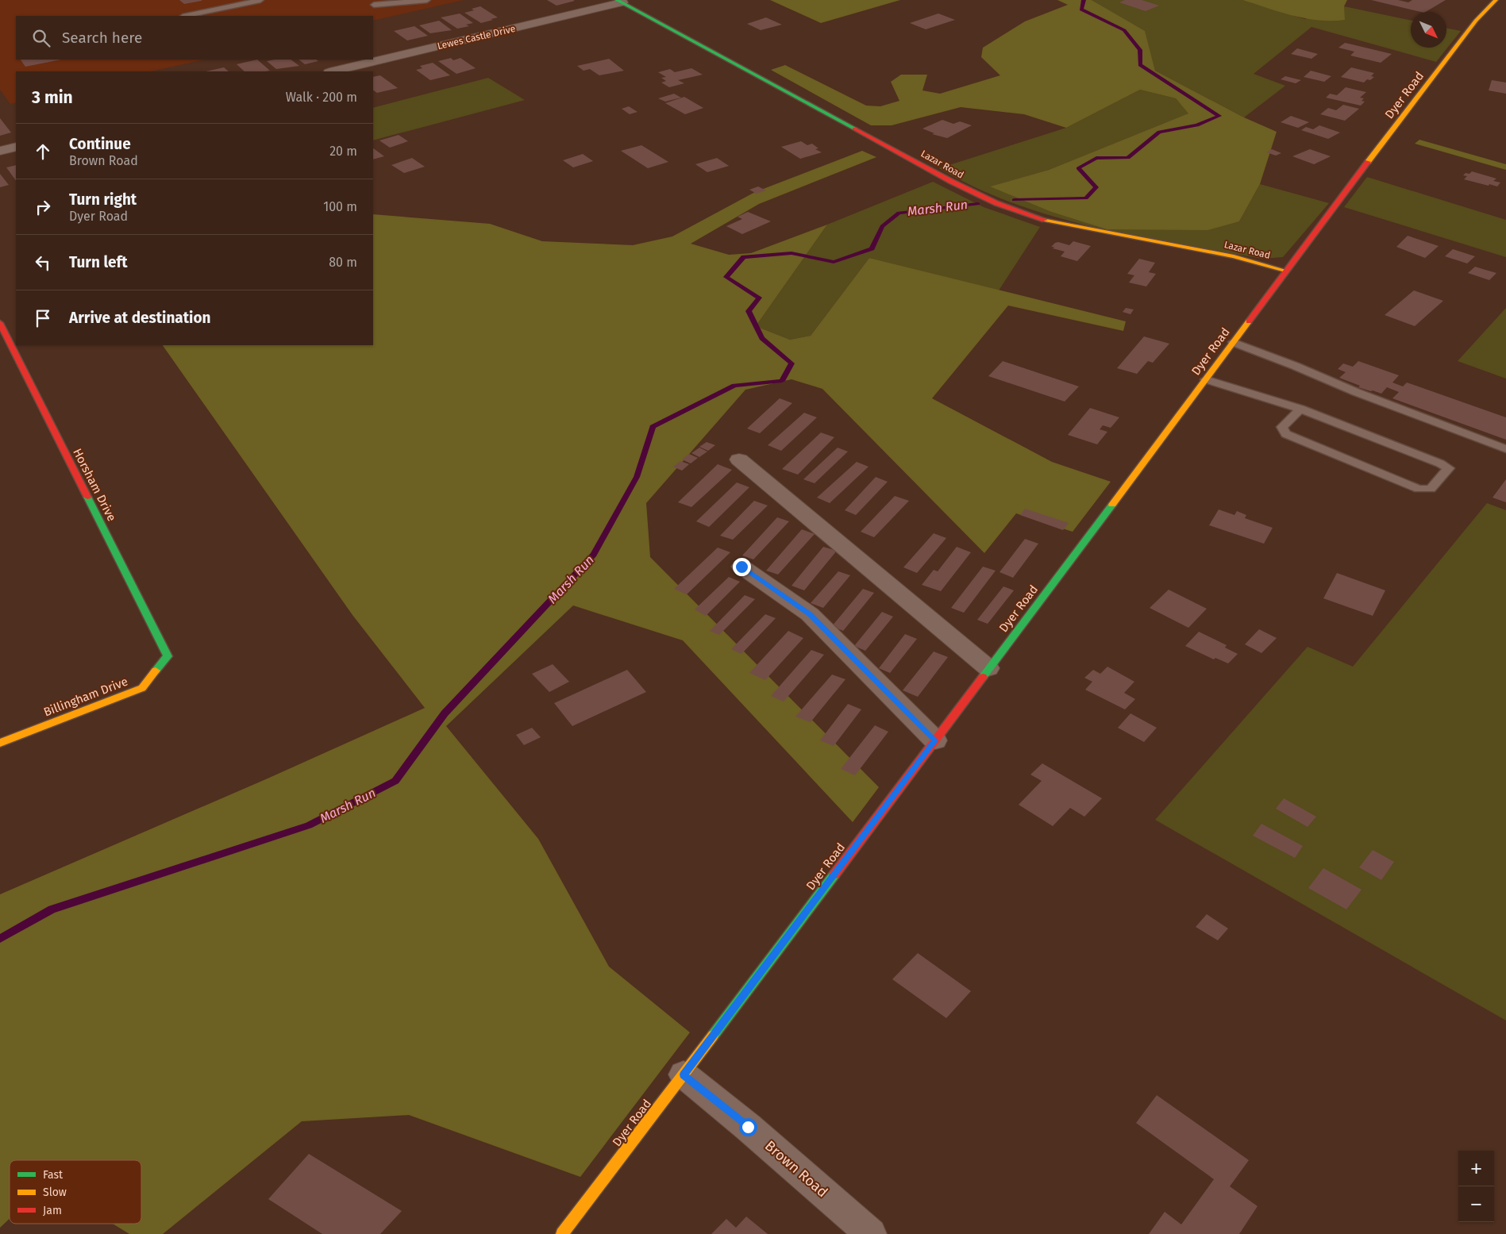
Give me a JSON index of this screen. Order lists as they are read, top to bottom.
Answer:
{
  "streets": {
    "street": [
      "Lewes Castle Drive",
      "Dyer Road",
      "Lazar Road",
      "Horsham Drive",
      "Billingham Drive",
      "Brown Road"
    ]
  },
  "crossings": [
    ["Lewes Castle Drive", "Lazar Road"],
    ["Dyer Road", "Lazar Road"],
    ["Dyer Road", "Brown Road"],
    ["Horsham Drive", "Billingham Drive"]
  ],
  "water": ["Marsh Run"],
  "legend": ["Fast", "Slow", "Jam"],
  "north": "bottom right",
  "page": {
    "search": "Search here",
    "heading": ["3 min", "Walk · 200 m"],
    "list": [
      ["Continue", "Brown Road", "20 m"],
      ["Turn right", "Dyer Road", "100 m"],
      ["Turn left", "80 m"],
      "Arrive at destination"
    ],
    "map_buttons": ["+", "−"]
  }
}
